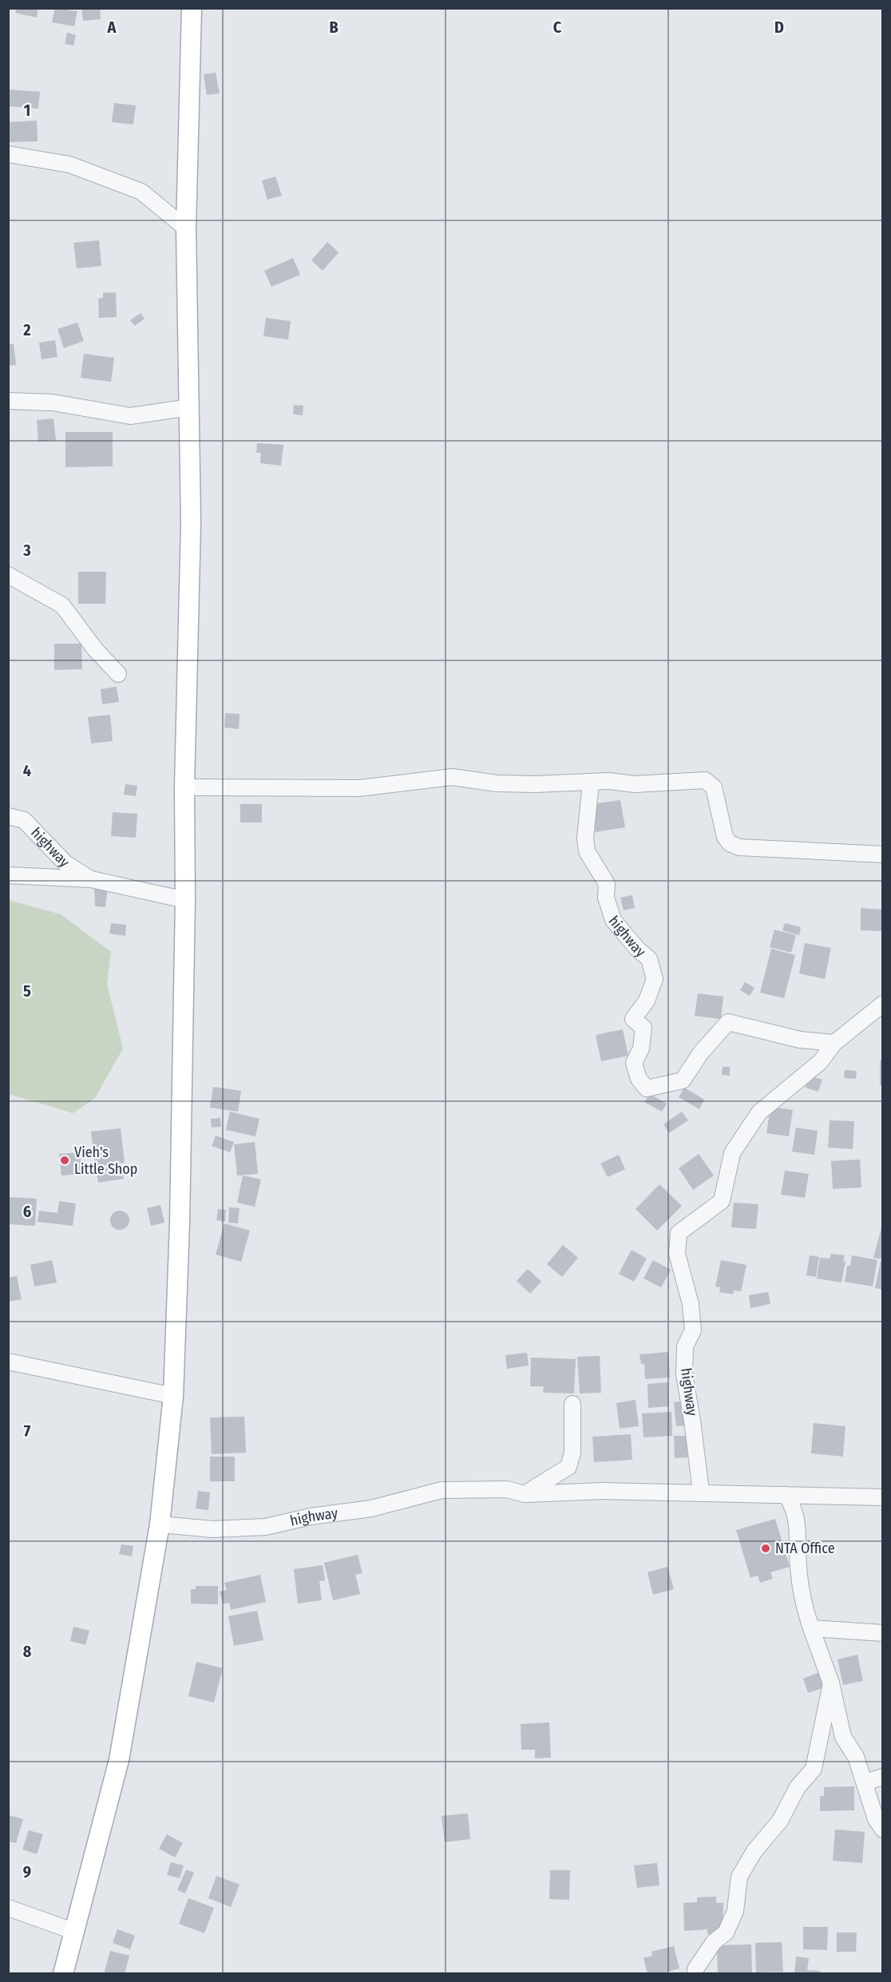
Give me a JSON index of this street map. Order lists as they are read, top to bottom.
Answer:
{
  "streets": {
    "street": ["highway"]
  },
  "places": ["Vieh's Little Shop", "NTA Office"],
  "grid": {
    "columns": [
      "A",
      "B",
      "C",
      "D"
    ],
    "rows": [
      "1",
      "2",
      "3",
      "4",
      "5",
      "6",
      "7",
      "8",
      "9"
    ]
  }
}
